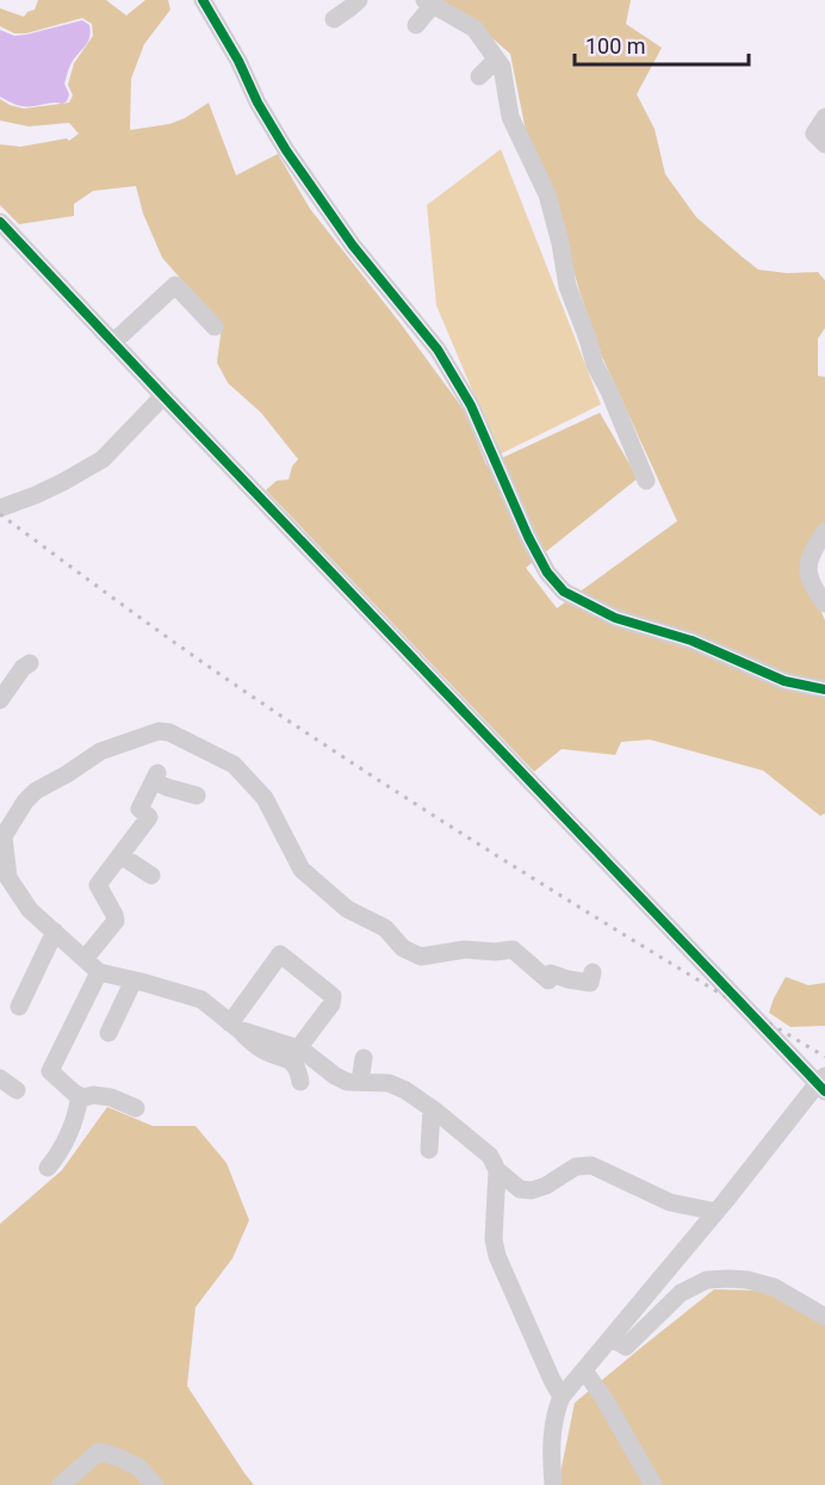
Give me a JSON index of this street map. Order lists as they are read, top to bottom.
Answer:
{
  "scale_bar": "100 m"
}
